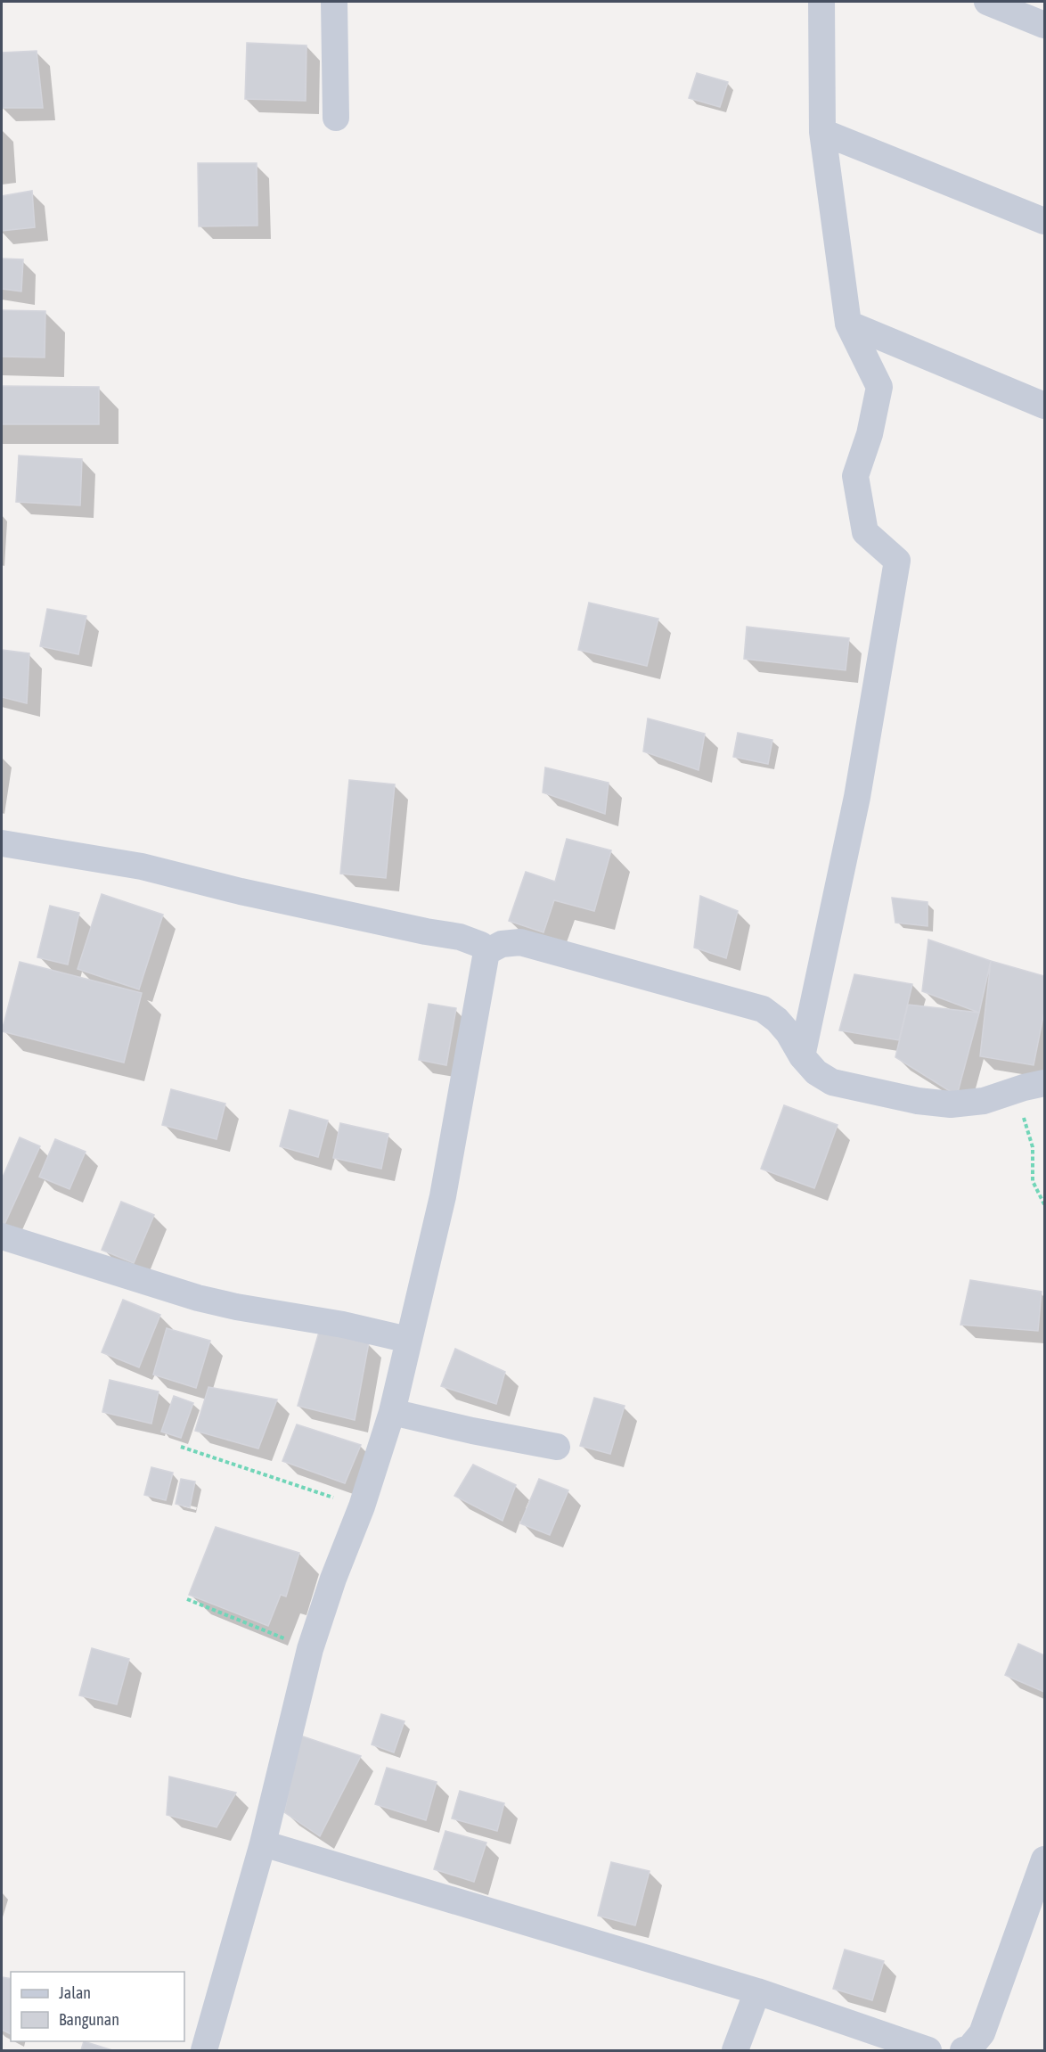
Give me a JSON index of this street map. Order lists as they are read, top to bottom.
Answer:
{
  "legend": ["Jalan", "Bangunan"]
}
